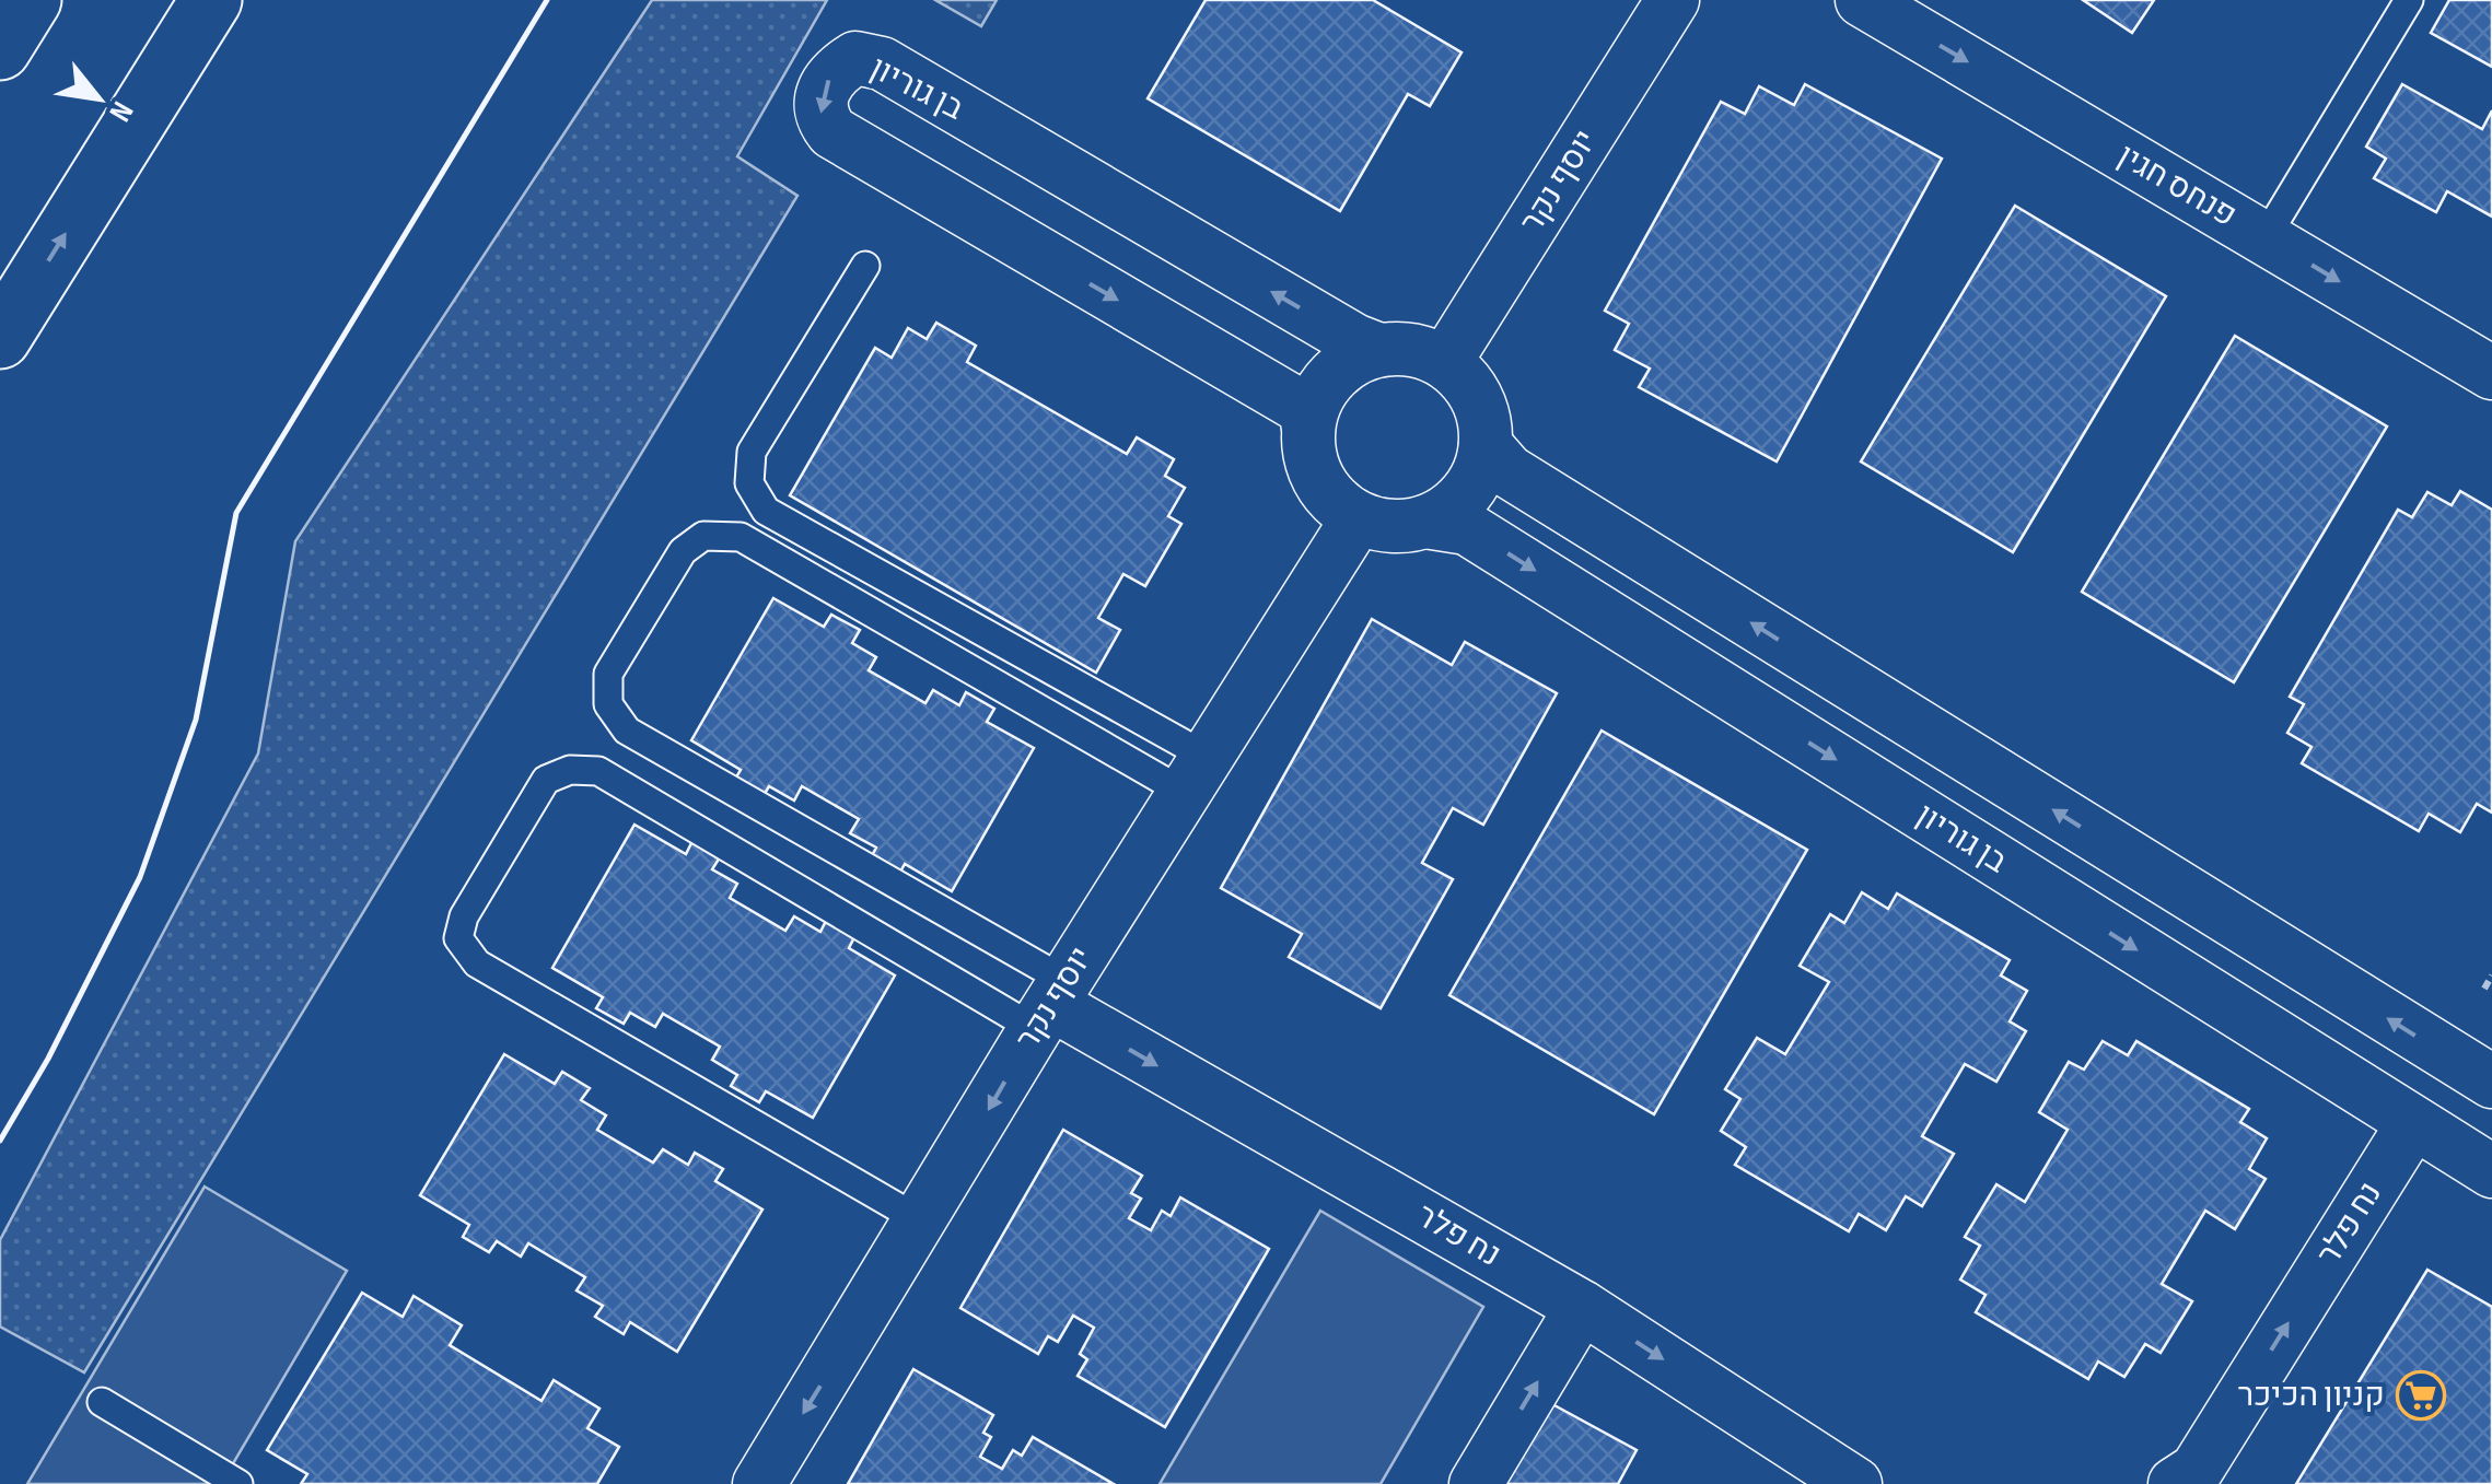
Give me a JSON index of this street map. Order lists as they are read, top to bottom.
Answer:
{
  "streets": {
    "street": [
      "בן גוריון",
      "יוסף נקר",
      "פנחס חגין",
      "נח פלר"
    ]
  },
  "crossings": [
    ["בן גוריון", "יוסף נקר"],
    ["בן גוריון", "נח פלר"],
    ["יוסף נקר", "נח פלר"]
  ],
  "one_way": ["יוסף נקר", "פנחס חגין"],
  "places": {
    "supermarket": ["קניון הכיכר"]
  },
  "north": "bottom right"
}
